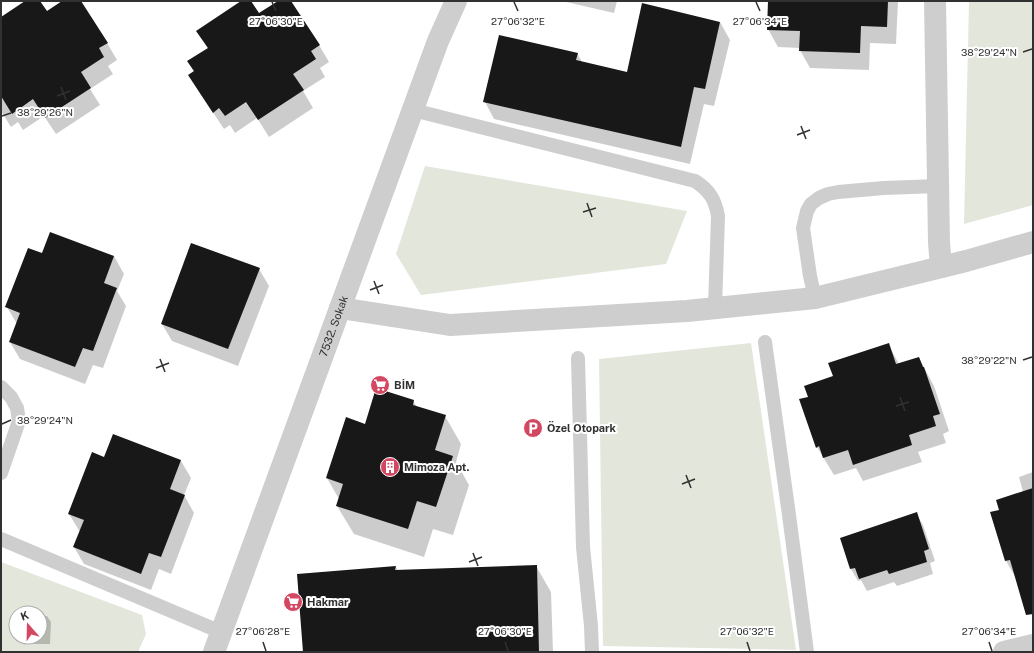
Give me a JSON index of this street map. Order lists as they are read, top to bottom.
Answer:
{
  "streets": {
    "street": ["7532. Sokak"]
  },
  "places": {
    "supermarket": ["BİM", "Hakmar"],
    "parking": ["Özel Otopark"],
    "building": ["Mimoza Apt."]
  },
  "north": "top",
  "coordinates": [
    "27°06'30\"E",
    "27°06'32\"E",
    "27°06'34\"E",
    "38°29'24\"N",
    "38°29'26\"N",
    "38°29'22\"N",
    "27°06'28\"E"
  ]
}
